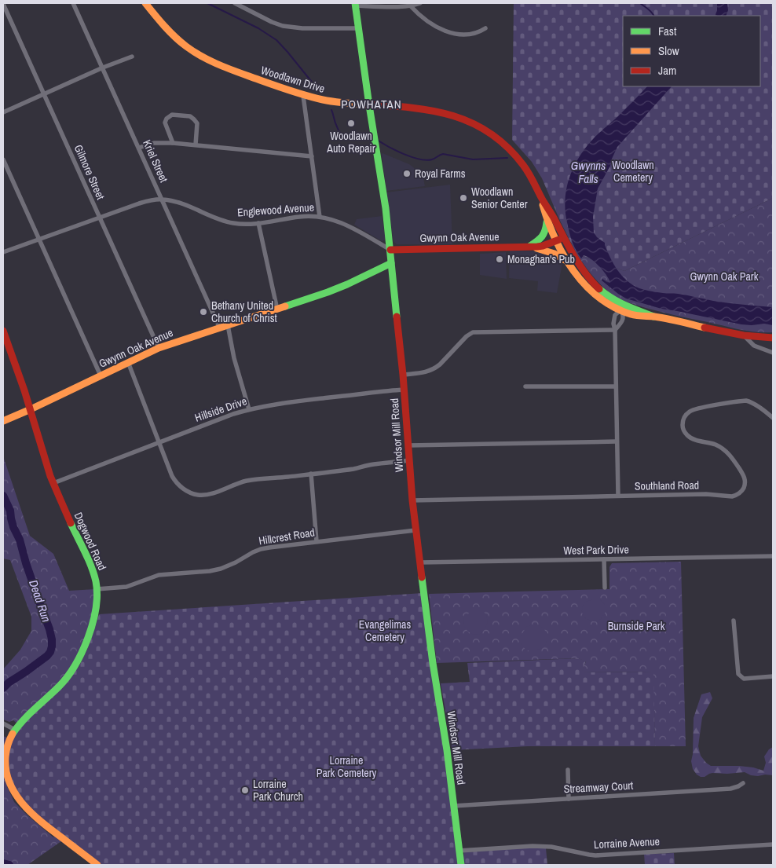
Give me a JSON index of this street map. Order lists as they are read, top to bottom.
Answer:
{
  "streets": {
    "main road": [
      "Woodlawn Drive",
      "Gwynn Oak Avenue",
      "Windsor Mill Road",
      "Dogwood Road"
    ],
    "street": [
      "Kriel Street",
      "Gilmore Street",
      "Englewood Avenue",
      "Hillside Drive",
      "Southland Road",
      "Hillcrest Road",
      "West Park Drive",
      "Streamway Court",
      "Lorraine Avenue"
    ]
  },
  "crossings": [
    ["Woodlawn Drive", "Gwynn Oak Avenue"],
    ["Woodlawn Drive", "Windsor Mill Road"],
    ["Kriel Street", "Englewood Avenue"],
    ["Kriel Street", "Gwynn Oak Avenue"],
    ["Gilmore Street", "Englewood Avenue"],
    ["Gilmore Street", "Gwynn Oak Avenue"],
    ["Englewood Avenue", "Gwynn Oak Avenue"],
    ["Englewood Avenue", "Windsor Mill Road"],
    ["Gwynn Oak Avenue", "Windsor Mill Road"],
    ["Gwynn Oak Avenue", "Dogwood Road"],
    ["Hillside Drive", "Windsor Mill Road"],
    ["Hillside Drive", "Dogwood Road"],
    ["Windsor Mill Road", "Southland Road"],
    ["Windsor Mill Road", "Hillcrest Road"],
    ["Windsor Mill Road", "West Park Drive"],
    ["Windsor Mill Road", "Streamway Court"],
    ["Windsor Mill Road", "Lorraine Avenue"],
    ["Hillcrest Road", "Dogwood Road"]
  ],
  "districts": ["POWHATAN"],
  "water": ["Gwynns Falls", "Dead Run"],
  "parks": [
    "Woodlawn Cemetery",
    "Gwynn Oak Park",
    "Evangelimas Cemetery",
    "Burnside Park",
    "Lorraine Park Cemetery"
  ],
  "places": [
    "Woodlawn Auto Repair",
    "Royal Farms",
    "Woodlawn Senior Center",
    "Monaghan's Pub",
    "Bethany United Church of Christ",
    "Lorraine Park Church"
  ],
  "legend": ["Fast", "Slow", "Jam"]
}
